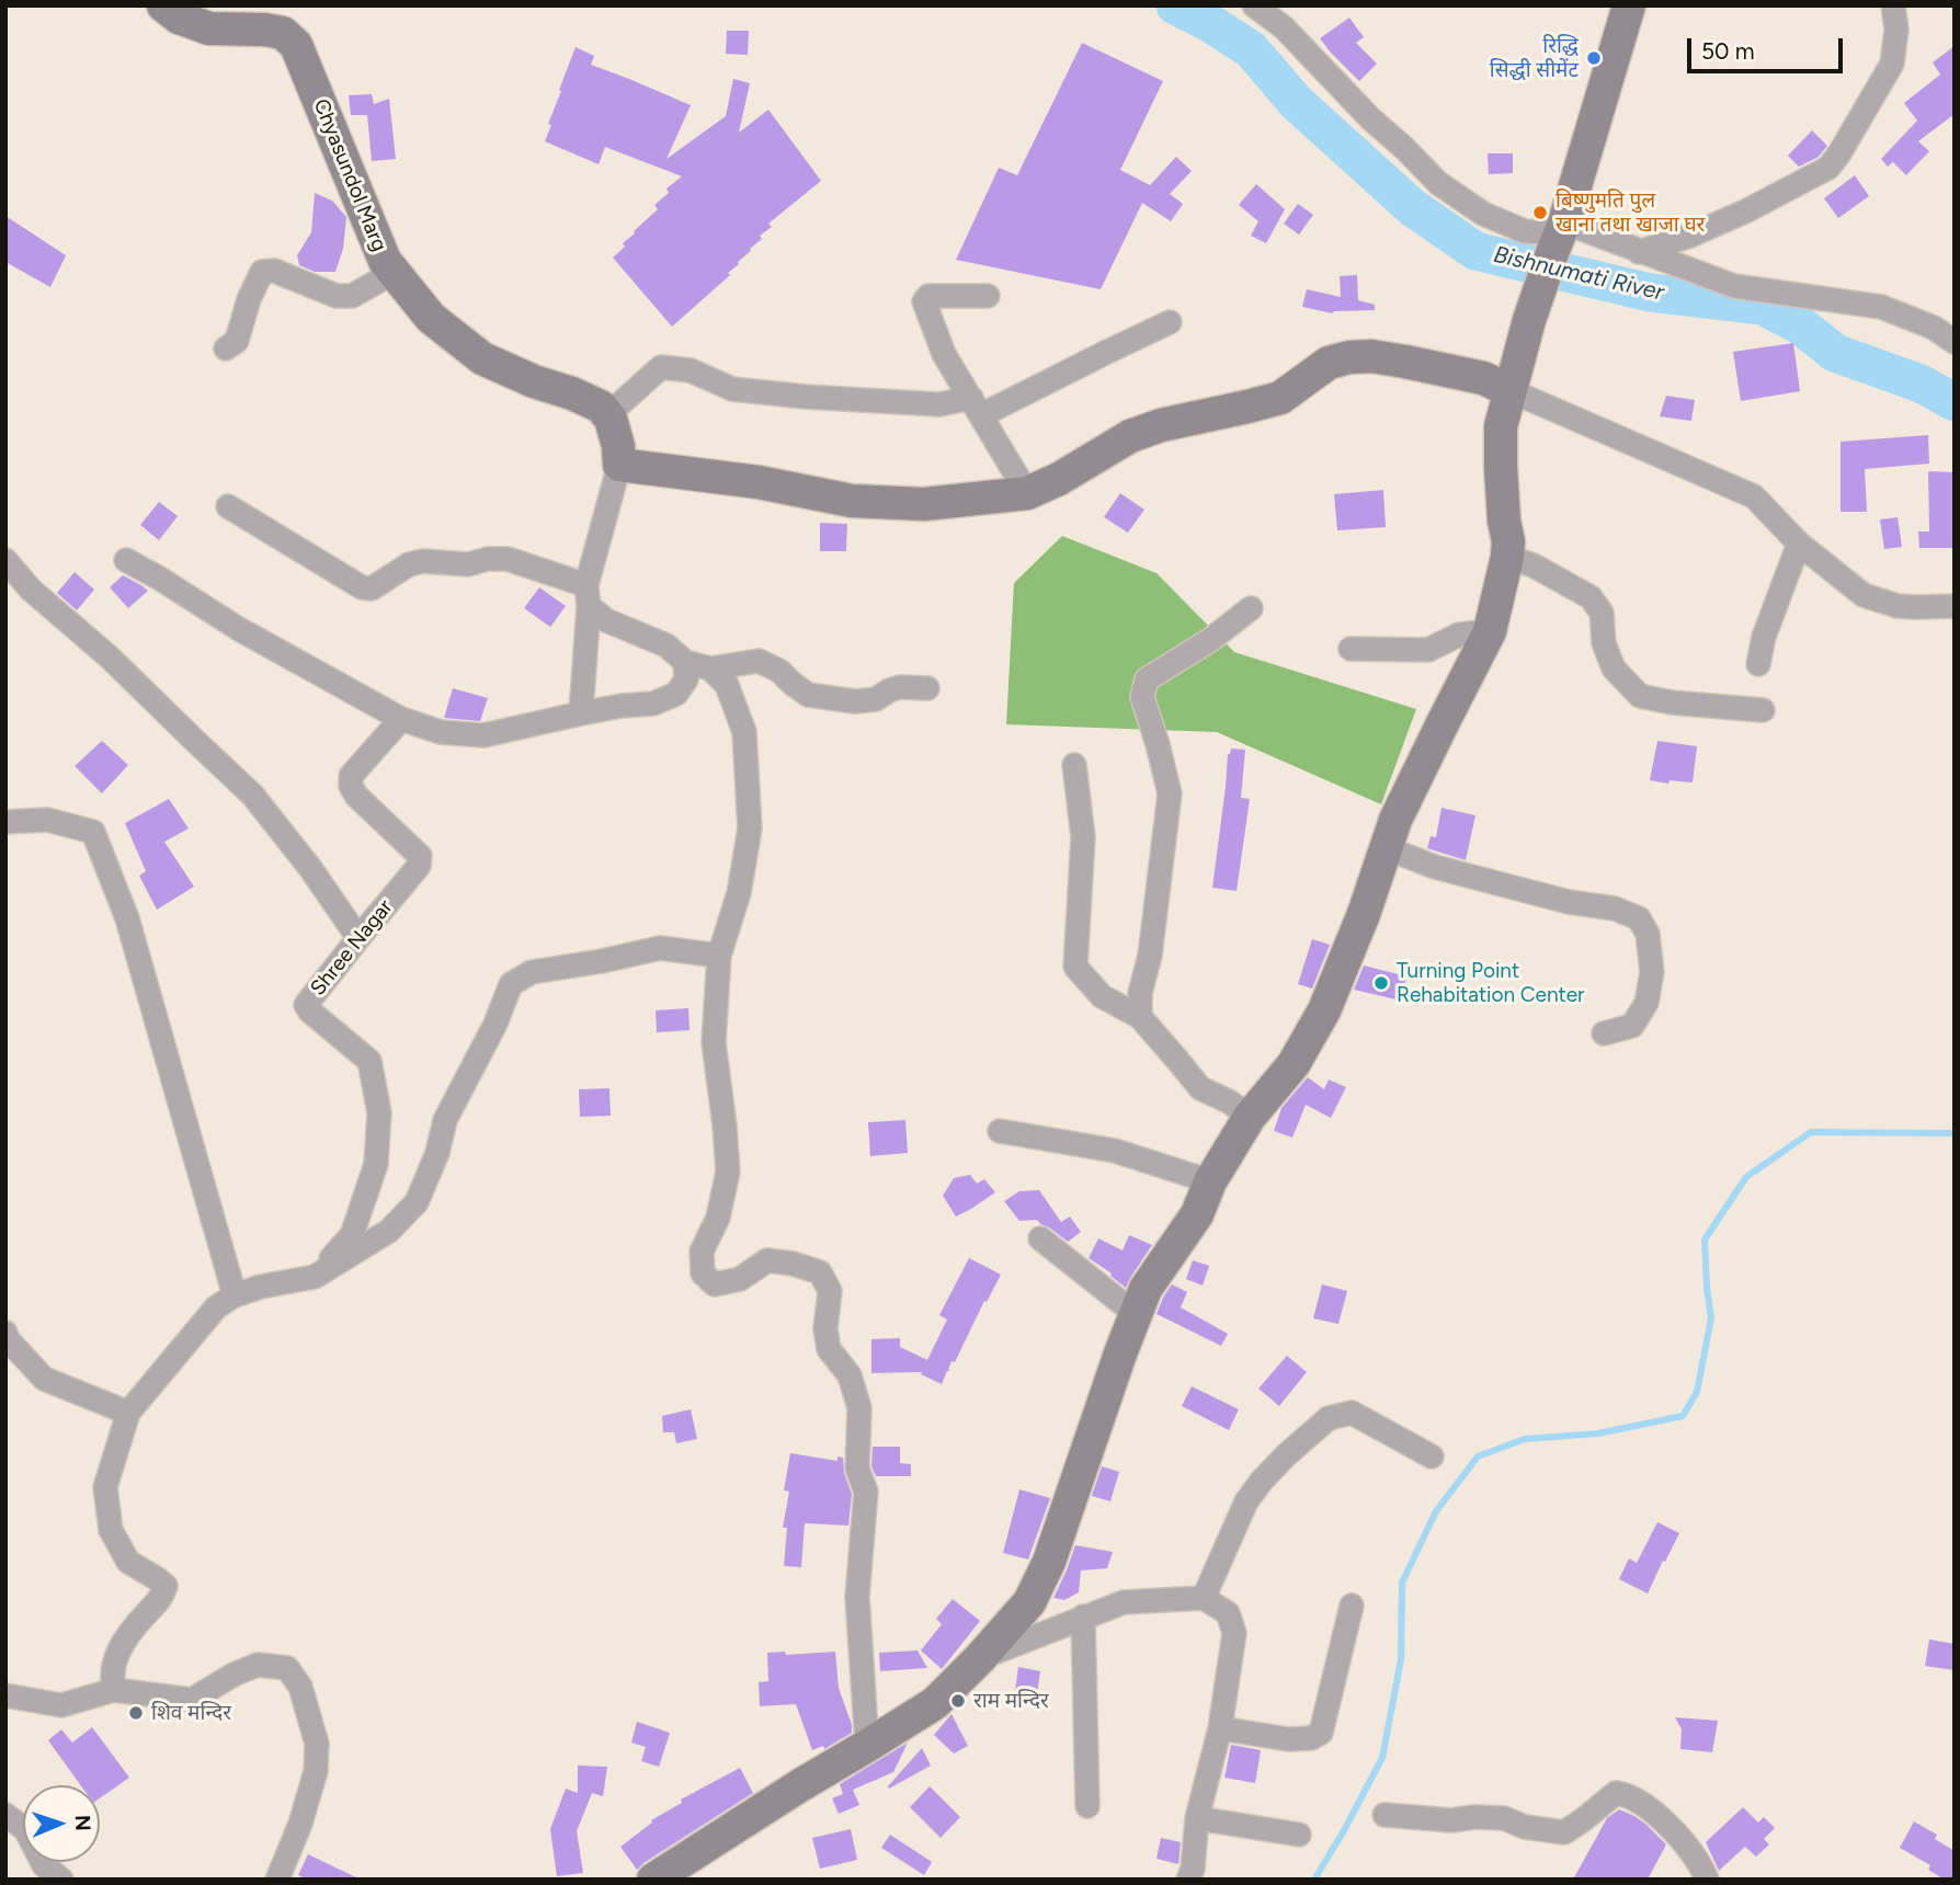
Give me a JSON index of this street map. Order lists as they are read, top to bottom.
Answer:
{
  "streets": {
    "street": ["Chyasundol Marg", "Shree Nagar"]
  },
  "water": ["Bishnumati River"],
  "places": [
    "रिद्धि सिद्धी सीमेंट",
    "बिष्णुमति पुल खाना तथा खाजा घर",
    "Turning Point Rehabitation Center",
    "राम मन्दिर",
    "शिव मन्दिर"
  ],
  "scale_bar": "50 m",
  "north": "right"
}
